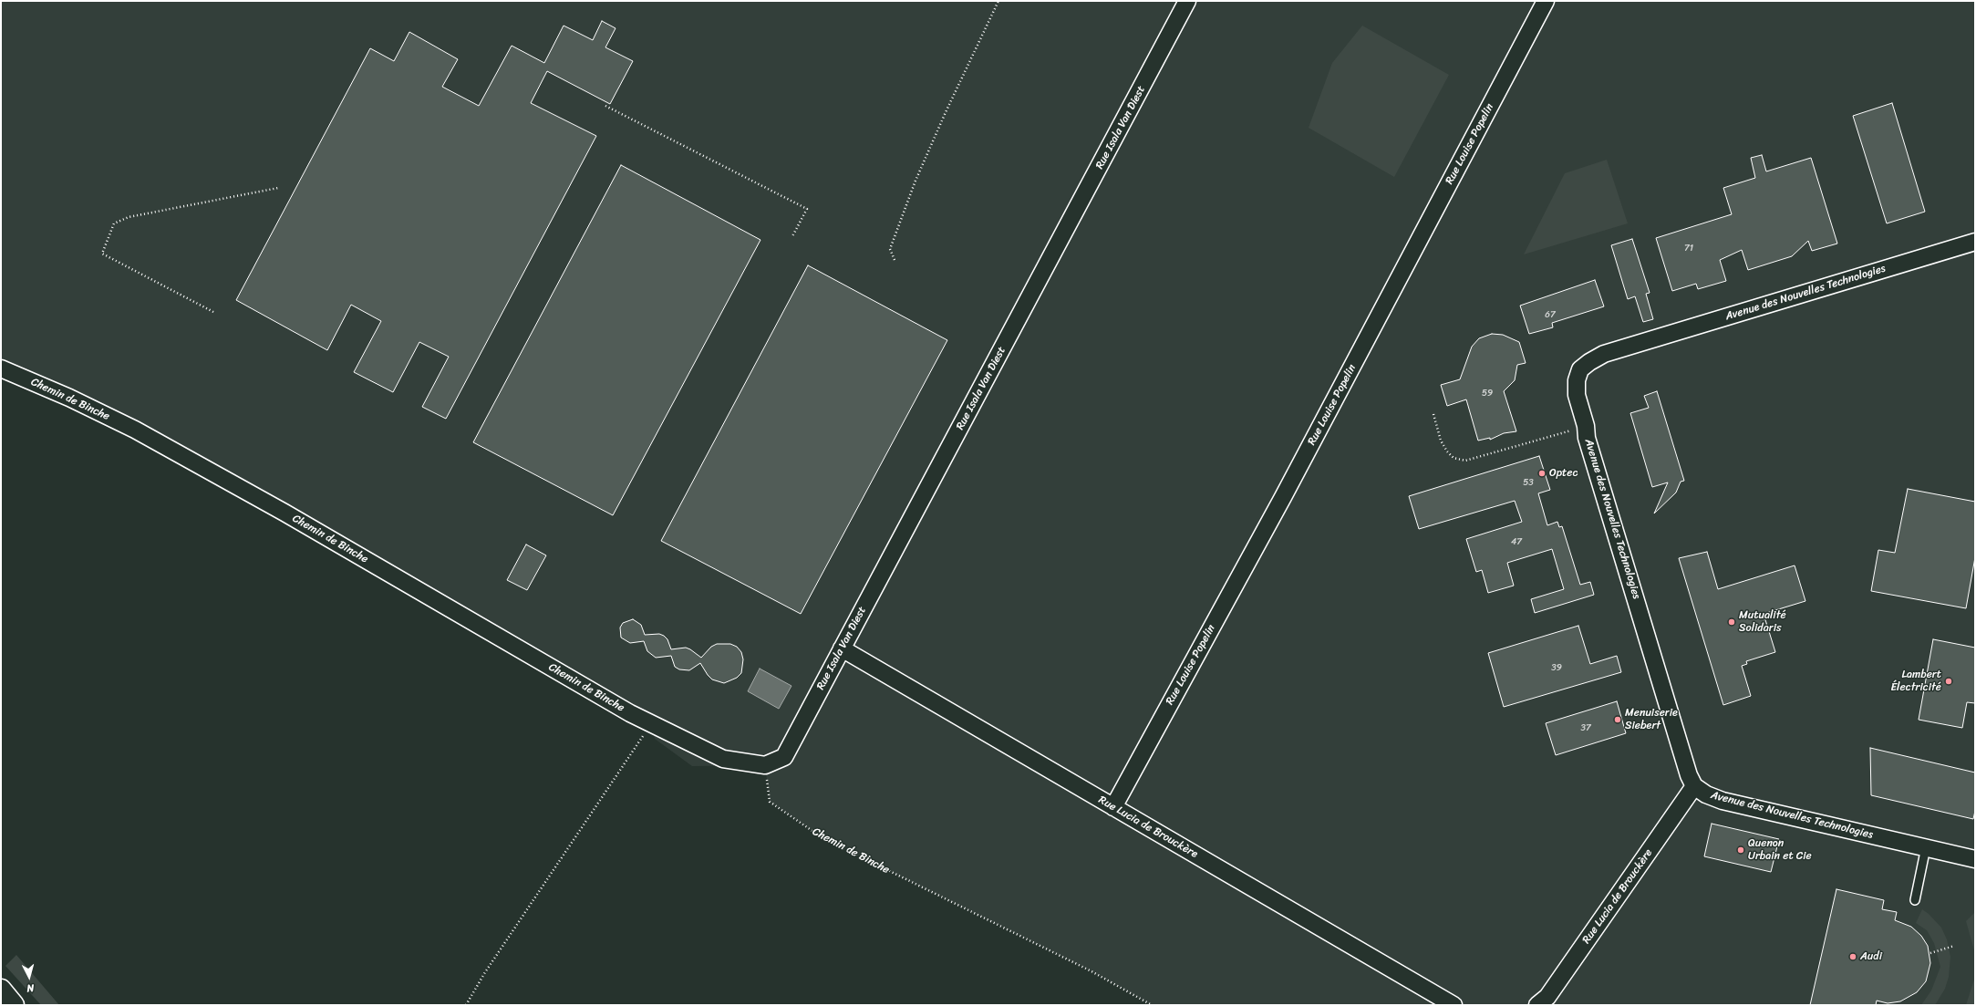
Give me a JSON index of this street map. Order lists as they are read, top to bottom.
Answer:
{
  "streets": {
    "street": [
      "Rue Isala Van Diest",
      "Rue Louise Popelin",
      "Avenue des Nouvelles Technologies",
      "Chemin de Binche",
      "Rue Lucia de Brouckère"
    ]
  },
  "crossings": [
    ["Rue Isala Van Diest", "Chemin de Binche"],
    ["Rue Isala Van Diest", "Rue Lucia de Brouckère"],
    ["Rue Louise Popelin", "Rue Lucia de Brouckère"],
    ["Avenue des Nouvelles Technologies", "Rue Lucia de Brouckère"]
  ],
  "places": [
    "Optec",
    "Mutualité Solidaris",
    "Lambert Électricité",
    "Menuiserie Siebert",
    "Quenon Urbain et Cie",
    "Audi"
  ],
  "house_numbers": [
    "71",
    "67",
    "59",
    "53",
    "47",
    "39",
    "37"
  ],
  "north": "bottom"
}
